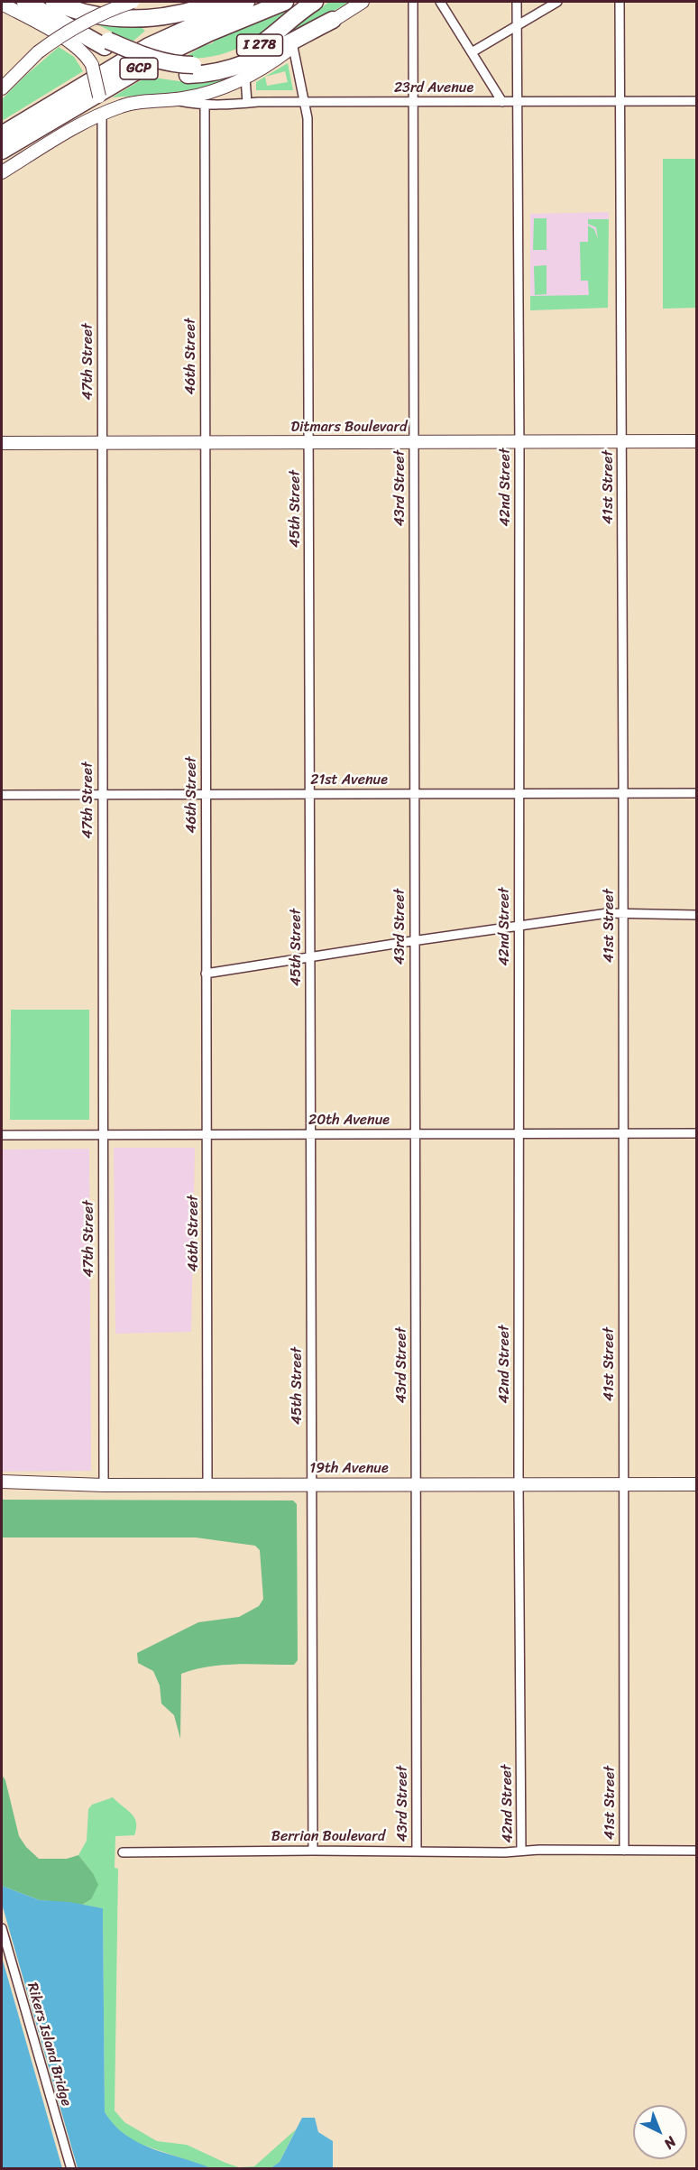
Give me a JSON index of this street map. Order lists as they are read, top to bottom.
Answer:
{
  "streets": {
    "highway": ["I 278", "GCP"],
    "street": [
      "23rd Avenue",
      "46th Street",
      "47th Street",
      "Ditmars Boulevard",
      "42nd Street",
      "41st Street",
      "43rd Street",
      "45th Street",
      "21st Avenue",
      "20th Avenue",
      "19th Avenue",
      "Berrian Boulevard",
      "Rikers Island Bridge"
    ]
  },
  "crossings": [
    ["23rd Avenue", "46th Street"],
    ["23rd Avenue", "42nd Street"],
    ["23rd Avenue", "41st Street"],
    ["23rd Avenue", "43rd Street"],
    ["23rd Avenue", "45th Street"],
    ["46th Street", "Ditmars Boulevard"],
    ["46th Street", "21st Avenue"],
    ["46th Street", "20th Avenue"],
    ["46th Street", "19th Avenue"],
    ["47th Street", "Ditmars Boulevard"],
    ["47th Street", "21st Avenue"],
    ["47th Street", "20th Avenue"],
    ["47th Street", "19th Avenue"],
    ["Ditmars Boulevard", "42nd Street"],
    ["Ditmars Boulevard", "41st Street"],
    ["Ditmars Boulevard", "43rd Street"],
    ["Ditmars Boulevard", "45th Street"],
    ["42nd Street", "21st Avenue"],
    ["42nd Street", "20th Avenue"],
    ["42nd Street", "19th Avenue"],
    ["42nd Street", "Berrian Boulevard"],
    ["41st Street", "21st Avenue"],
    ["41st Street", "20th Avenue"],
    ["41st Street", "19th Avenue"],
    ["41st Street", "Berrian Boulevard"],
    ["43rd Street", "21st Avenue"],
    ["43rd Street", "20th Avenue"],
    ["43rd Street", "19th Avenue"],
    ["43rd Street", "Berrian Boulevard"],
    ["45th Street", "21st Avenue"],
    ["45th Street", "20th Avenue"],
    ["45th Street", "19th Avenue"],
    ["45th Street", "Berrian Boulevard"]
  ],
  "north": "bottom right"
}
